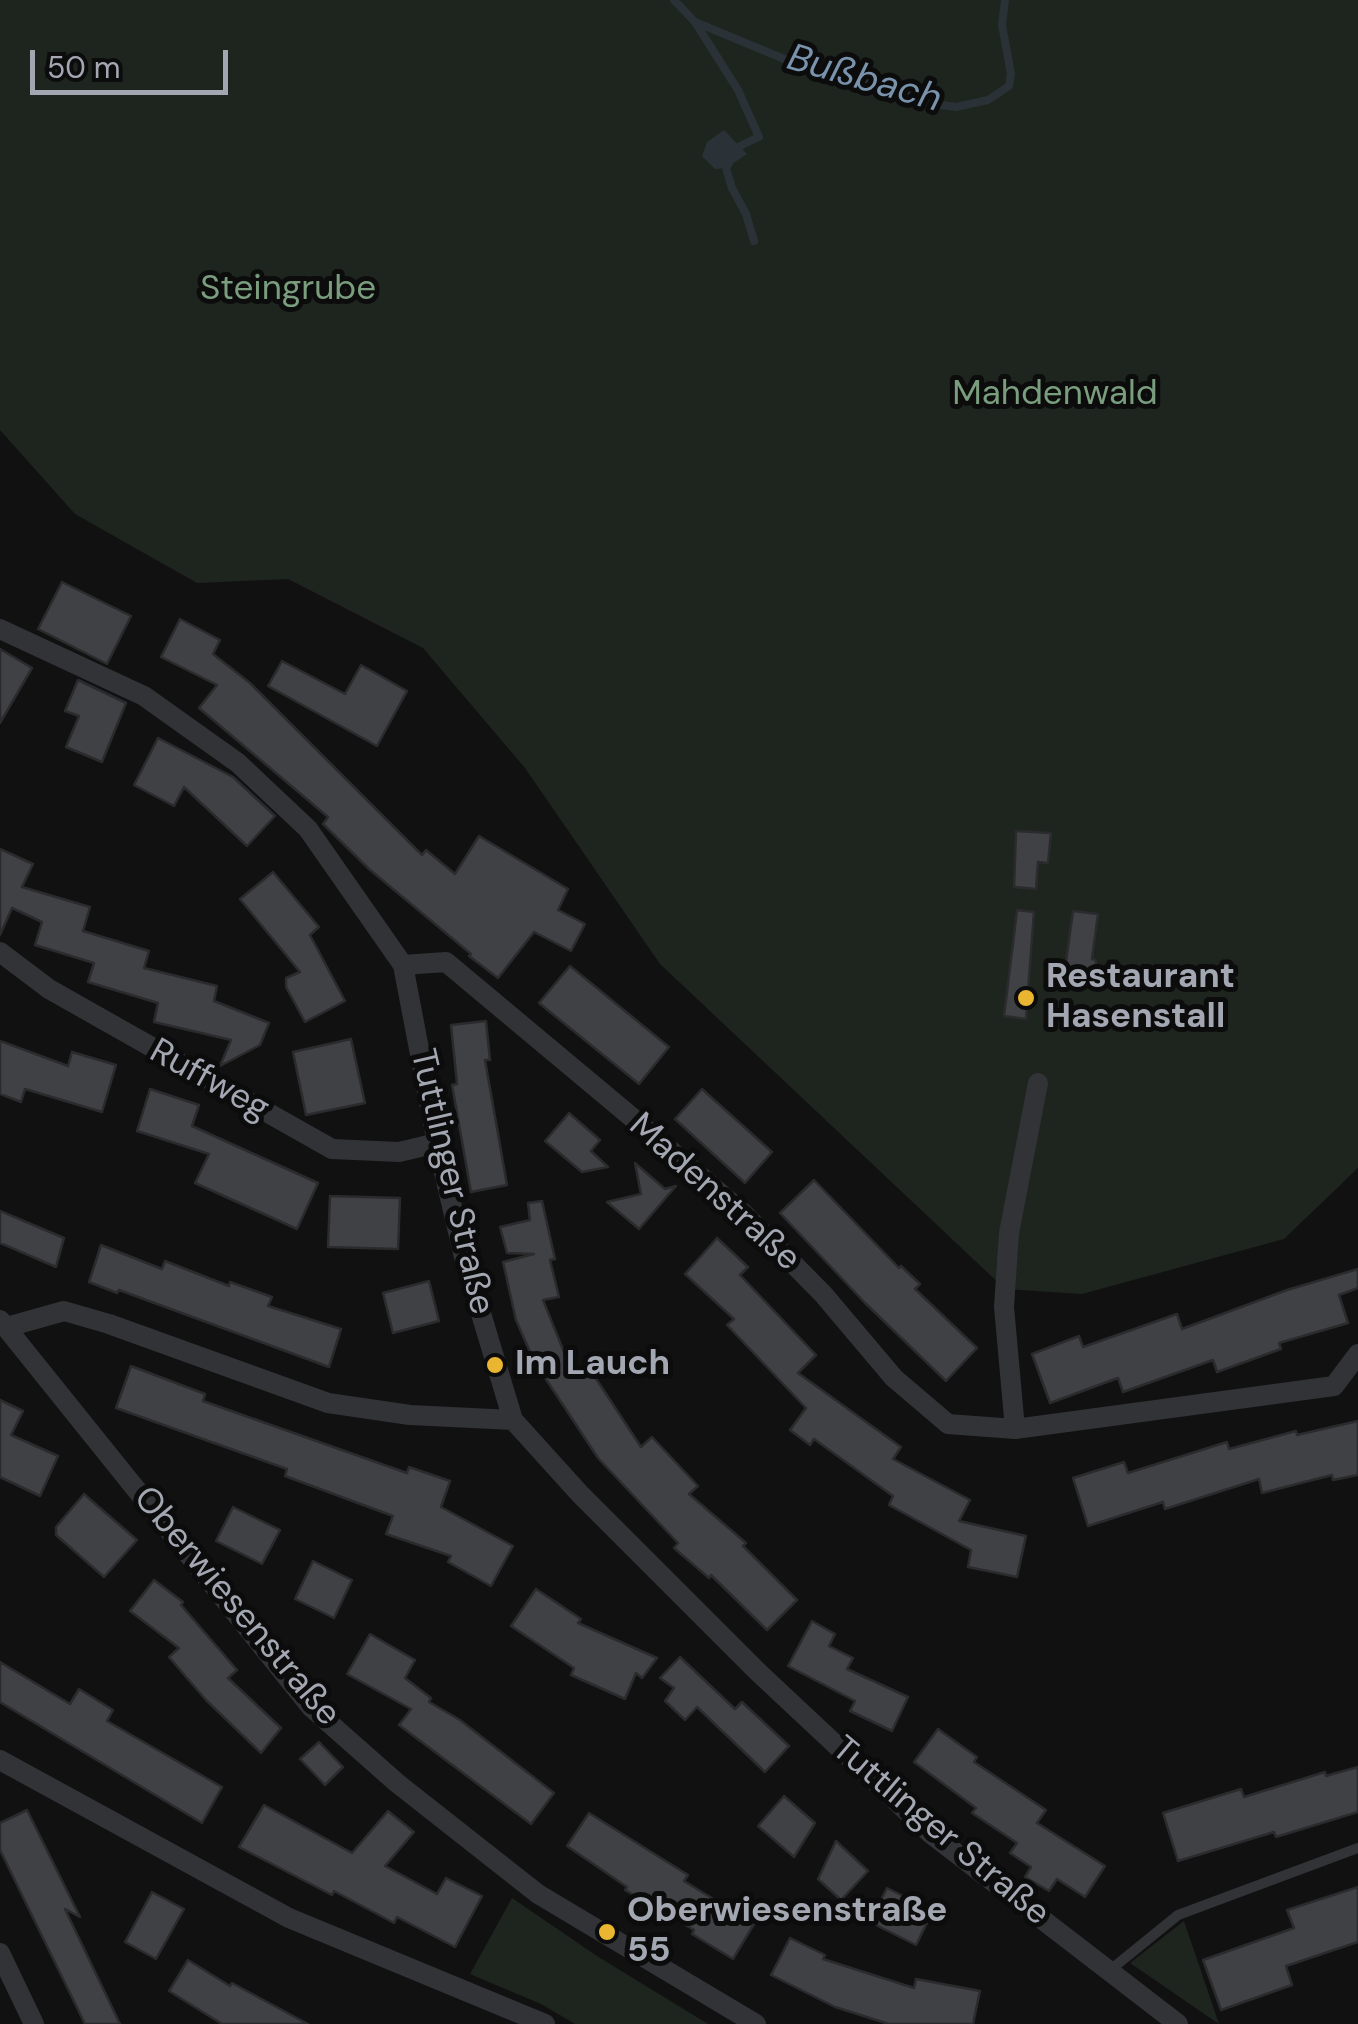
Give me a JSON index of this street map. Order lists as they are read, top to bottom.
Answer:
{
  "streets": {
    "street": [
      "Ruffweg",
      "Tuttlinger Straße",
      "Madenstraße",
      "Oberwiesenstraße"
    ]
  },
  "crossings": [
    ["Ruffweg", "Tuttlinger Straße"],
    ["Tuttlinger Straße", "Madenstraße"]
  ],
  "water": ["Bußbach"],
  "parks": ["Steingrube", "Mahdenwald"],
  "places": ["Restaurant Hasenstall", "Im Lauch", "Oberwiesenstraße 55"],
  "scale_bar": "50 m"
}
